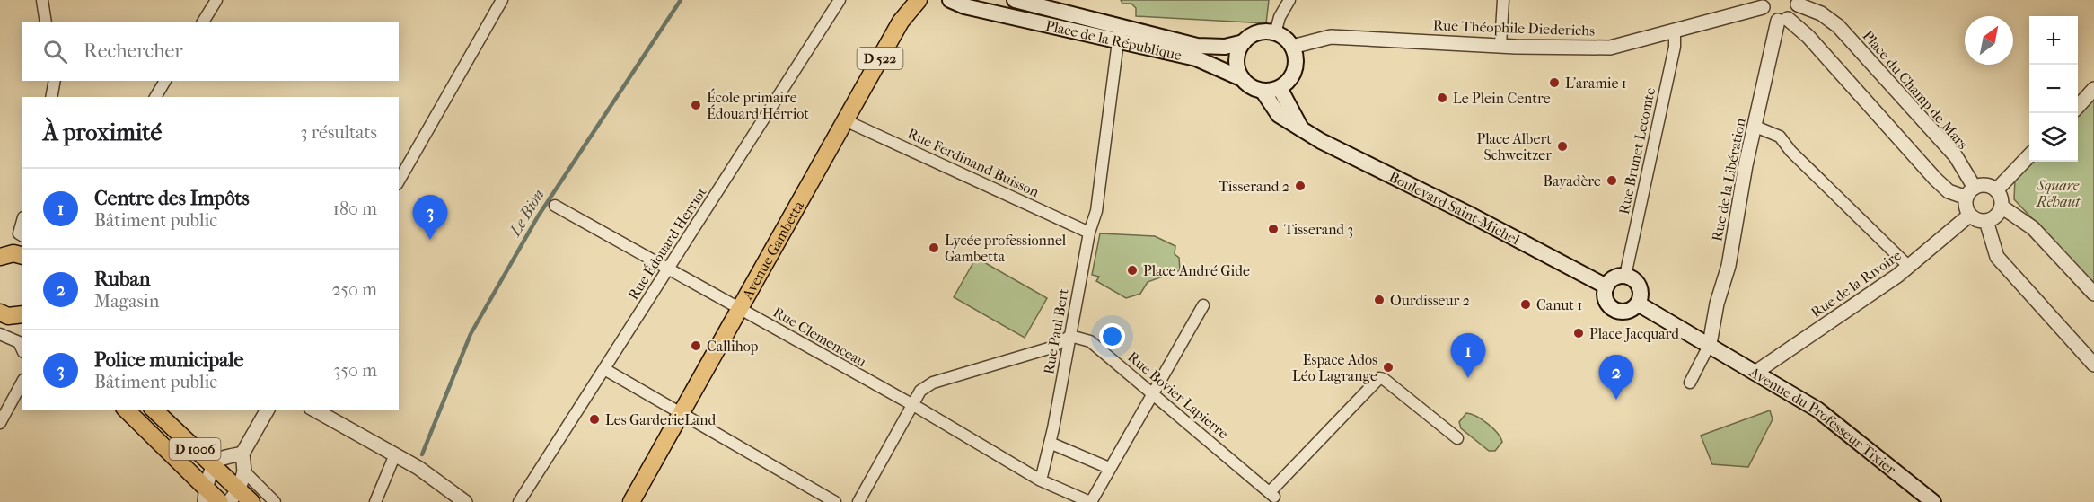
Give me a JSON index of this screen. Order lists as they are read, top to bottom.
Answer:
{
  "streets": {
    "main road": [
      "Place de la République",
      "D 522",
      "Boulevard Saint-Michel",
      "Avenue Gambetta",
      "Avenue du Professeur Tixier",
      "D 1006"
    ],
    "street": [
      "Rue Théophile Diederichs",
      "Place du Champ de Mars",
      "Rue Brunet Lecomte",
      "Rue Ferdinand Buisson",
      "Rue de la Libération",
      "Rue Édouard Herriot",
      "Rue de la Rivoire",
      "Rue Paul Bert",
      "Rue Clemenceau",
      "Rue Bovier Lapierre"
    ]
  },
  "crossings": [
    ["Rue Théophile Diederichs", "Place de la République"],
    ["Rue Théophile Diederichs", "Rue Brunet Lecomte"],
    ["Rue Théophile Diederichs", "Boulevard Saint-Michel"],
    ["Place de la République", "Boulevard Saint-Michel"],
    ["Place de la République", "Rue Paul Bert"],
    ["Place du Champ de Mars", "Rue de la Rivoire"],
    ["Rue Brunet Lecomte", "Boulevard Saint-Michel"],
    ["Rue Brunet Lecomte", "Avenue du Professeur Tixier"],
    ["Rue Ferdinand Buisson", "Avenue Gambetta"],
    ["Rue Ferdinand Buisson", "Rue Paul Bert"],
    ["Rue de la Libération", "Avenue du Professeur Tixier"],
    ["Boulevard Saint-Michel", "Avenue du Professeur Tixier"],
    ["Rue Édouard Herriot", "Rue Clemenceau"],
    ["Avenue Gambetta", "Rue Clemenceau"],
    ["Rue de la Rivoire", "Avenue du Professeur Tixier"],
    ["Rue Paul Bert", "Rue Clemenceau"],
    ["Rue Paul Bert", "Rue Bovier Lapierre"]
  ],
  "water": ["Le Bion"],
  "parks": ["Square Réhaut"],
  "places": [
    "L'aramie 1",
    "Le Plein Centre",
    "École primaire Édouard Herriot",
    "Place Albert Schweitzer",
    "Bayadère",
    "Tisserand 2",
    "Tisserand 3",
    "Lycée professionnel Gambetta",
    "Place André Gide",
    "Ourdisseur 2",
    "Canut 1",
    "Place Jacquard",
    "Callihop",
    "Espace Ados Léo Lagrange",
    "Les GarderieLand"
  ],
  "north": "top right",
  "page": {
    "map_buttons": ["+", "−"],
    "search": "Rechercher",
    "heading": ["À proximité", "3 résultats"],
    "list": [
      {
        "mark": "1",
        "name": "Centre des Impôts",
        "note": "Bâtiment public",
        "value": "180 m"
      },
      {
        "mark": "2",
        "name": "Ruban",
        "note": "Magasin",
        "value": "250 m"
      },
      {
        "mark": "3",
        "name": "Police municipale",
        "note": "Bâtiment public",
        "value": "350 m"
      }
    ],
    "pins": ["3", "1", "2"]
  }
}
